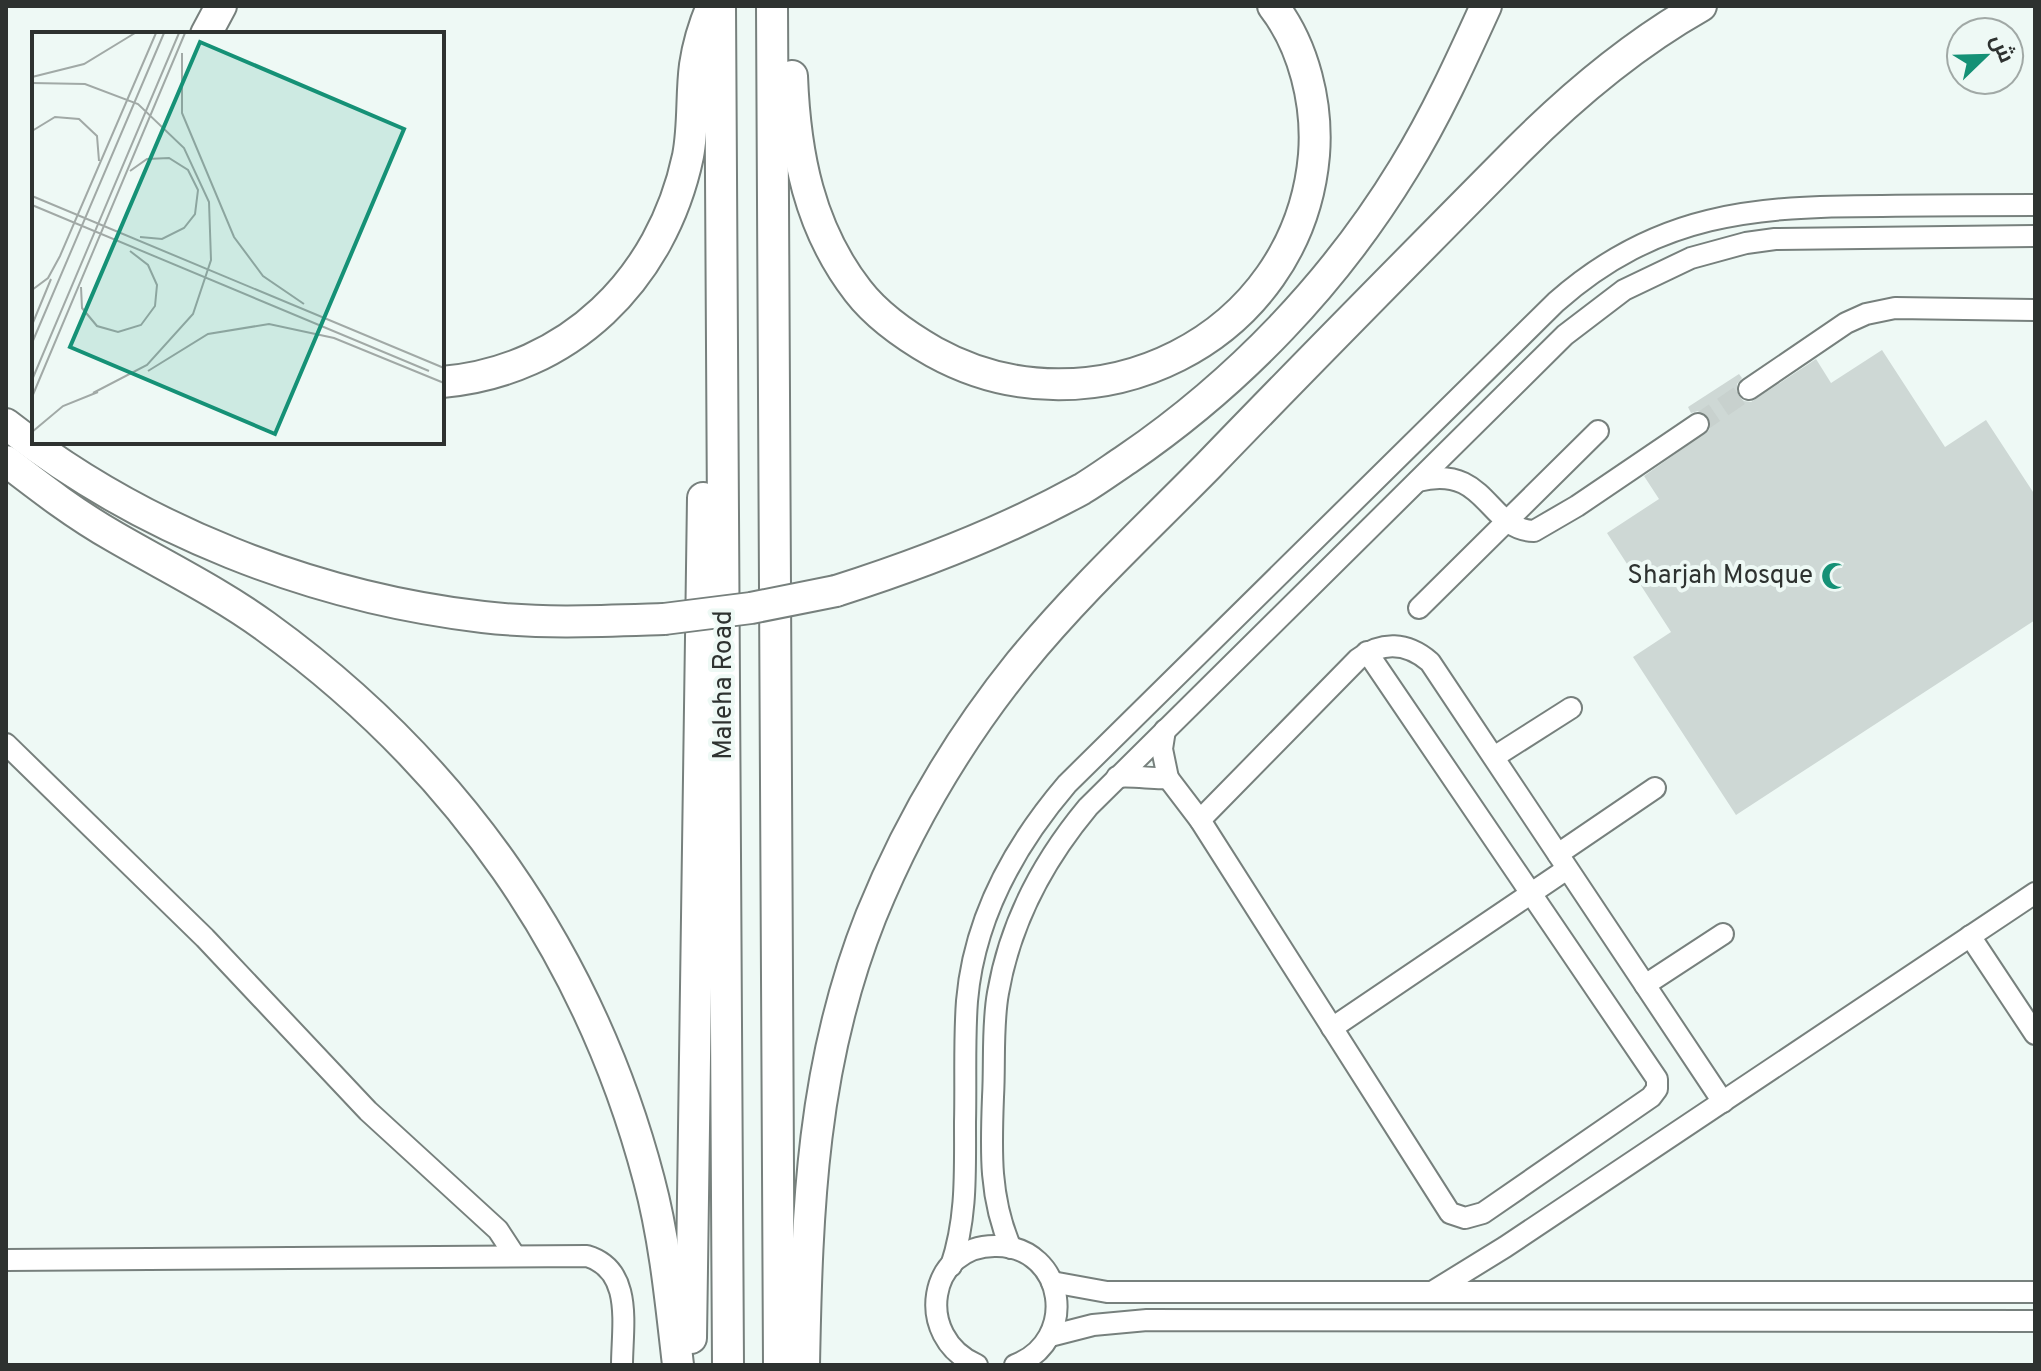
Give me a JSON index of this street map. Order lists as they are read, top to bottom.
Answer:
{
  "streets": {
    "highway": ["Maleha Road"]
  },
  "places": {
    "mosque": ["Sharjah Mosque"]
  },
  "north": "top right"
}
